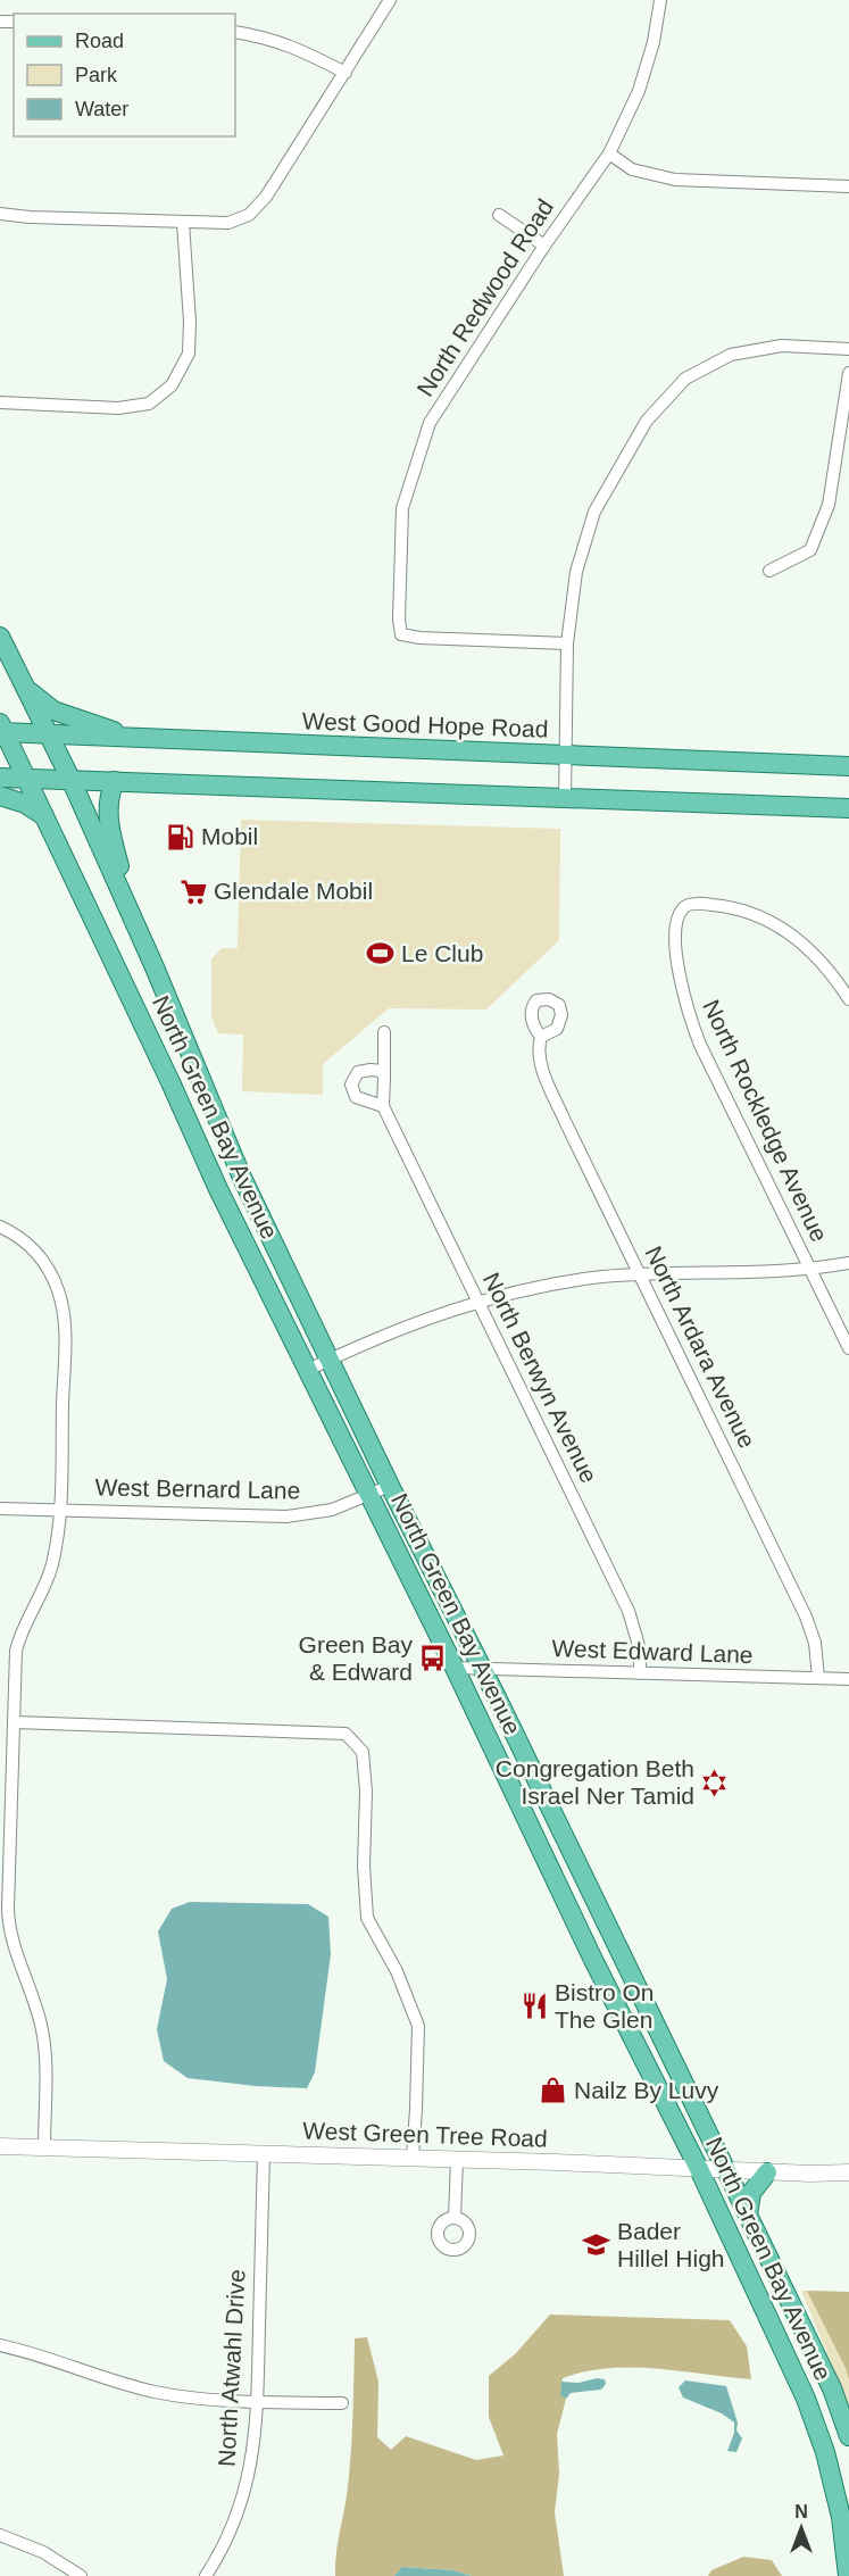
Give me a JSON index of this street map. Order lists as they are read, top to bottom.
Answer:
{
  "streets": {
    "main road": ["West Good Hope Road", "North Green Bay Avenue"],
    "street": [
      "North Redwood Road",
      "North Rockledge Avenue",
      "North Ardara Avenue",
      "North Berwyn Avenue",
      "West Bernard Lane",
      "West Edward Lane",
      "West Green Tree Road",
      "North Atwahl Drive"
    ]
  },
  "crossings": [
    ["West Good Hope Road", "North Green Bay Avenue"],
    ["North Green Bay Avenue", "West Bernard Lane"],
    ["North Green Bay Avenue", "West Edward Lane"],
    ["North Green Bay Avenue", "West Green Tree Road"],
    ["North Ardara Avenue", "West Edward Lane"],
    ["North Berwyn Avenue", "West Edward Lane"],
    ["West Green Tree Road", "North Atwahl Drive"]
  ],
  "places": {
    "fuel station": ["Mobil"],
    "supermarket": ["Glendale Mobil"],
    "sports": ["Le Club"],
    "bus stop": ["Green Bay & Edward"],
    "synagogue": ["Congregation Beth Israel Ner Tamid"],
    "restaurant": ["Bistro On The Glen"],
    "shop": ["Nailz By Luvy"],
    "school or university": ["Bader Hillel High"]
  },
  "legend": ["Road", "Park", "Water"],
  "north": "top"
}
